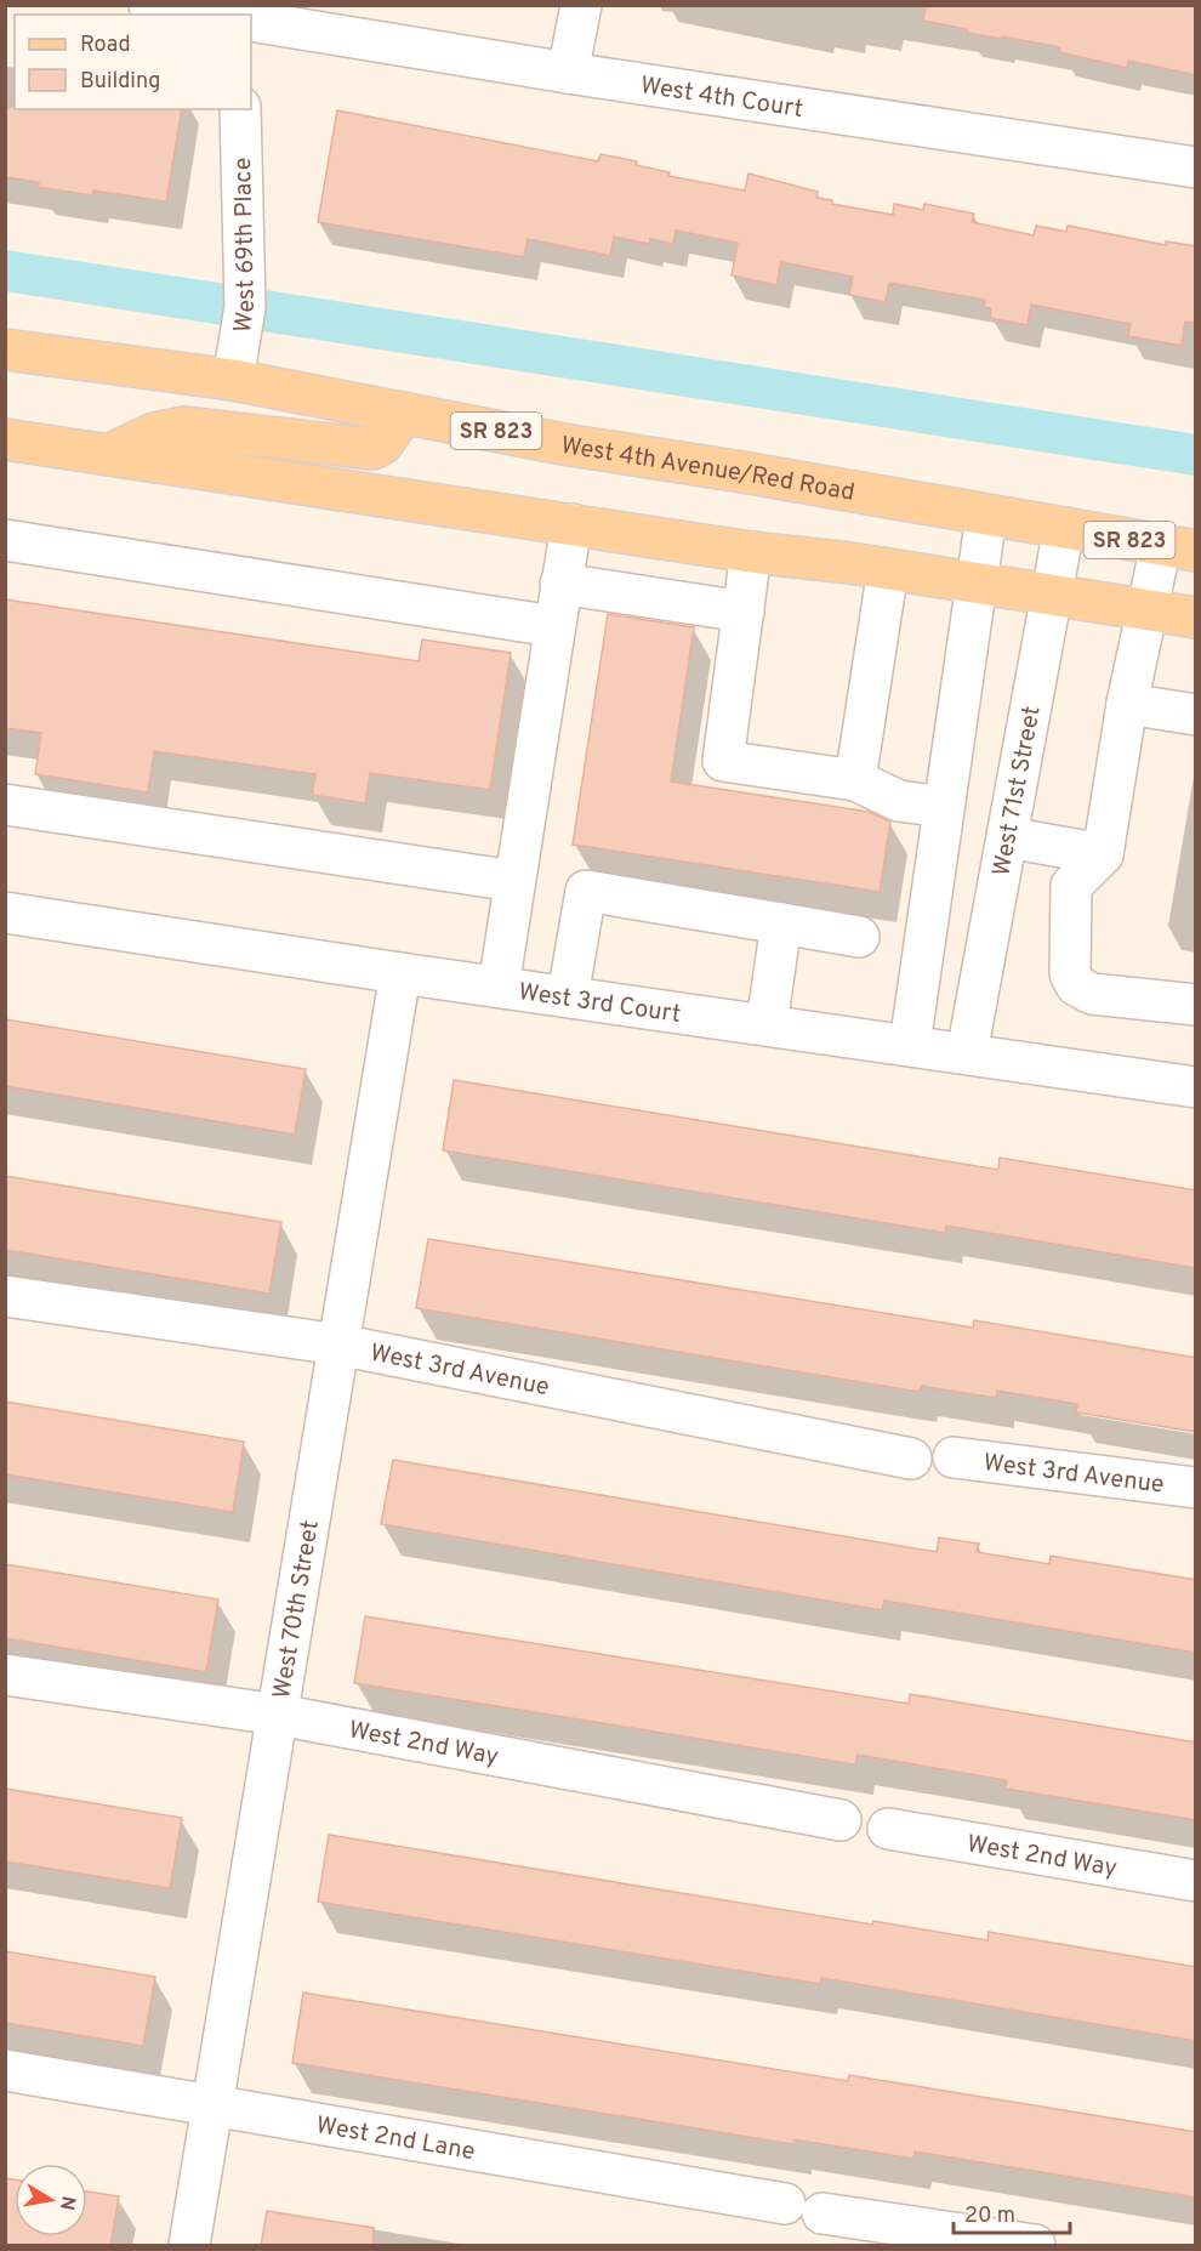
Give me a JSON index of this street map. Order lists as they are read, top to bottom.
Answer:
{
  "streets": {
    "main road": ["SR 823", "West 4th Avenue/Red Road"],
    "street": [
      "West 4th Court",
      "West 69th Place",
      "West 71st Street",
      "West 3rd Court",
      "West 3rd Avenue",
      "West 70th Street",
      "West 2nd Way",
      "West 2nd Lane"
    ]
  },
  "crossings": [
    ["West 69th Place", "West 4th Avenue/Red Road"],
    ["West 4th Avenue/Red Road", "West 71st Street"],
    ["West 71st Street", "West 3rd Court"],
    ["West 3rd Court", "West 70th Street"],
    ["West 3rd Avenue", "West 70th Street"],
    ["West 70th Street", "West 2nd Way"],
    ["West 70th Street", "West 2nd Lane"]
  ],
  "legend": ["Road", "Building"],
  "scale_bar": "20 m",
  "north": "right"
}
